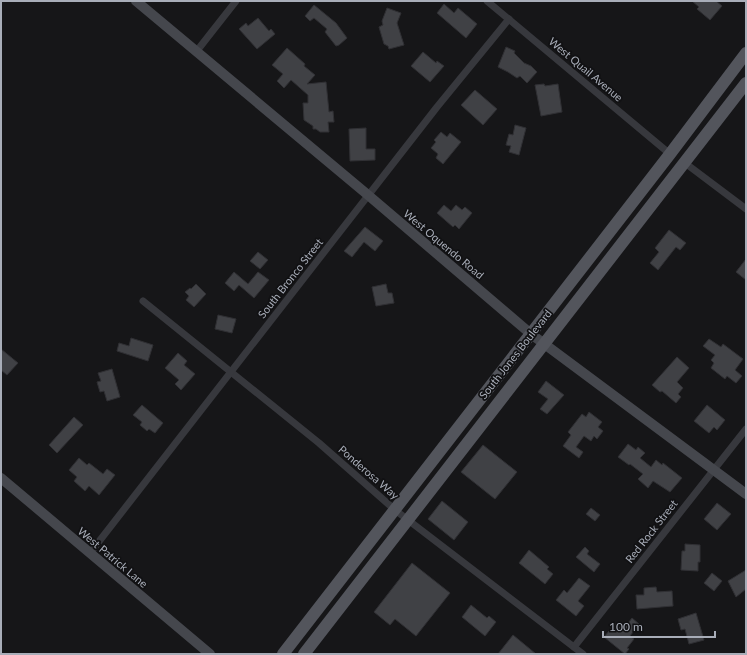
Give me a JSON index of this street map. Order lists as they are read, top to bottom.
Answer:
{
  "streets": {
    "main road": ["South Jones Boulevard"],
    "street": [
      "West Quail Avenue",
      "West Oquendo Road",
      "South Bronco Street",
      "Ponderosa Way",
      "Red Rock Street",
      "West Patrick Lane"
    ]
  },
  "crossings": [
    ["West Quail Avenue", "South Bronco Street"],
    ["West Quail Avenue", "South Jones Boulevard"],
    ["West Oquendo Road", "South Bronco Street"],
    ["West Oquendo Road", "South Jones Boulevard"],
    ["West Oquendo Road", "Red Rock Street"],
    ["South Bronco Street", "Ponderosa Way"],
    ["South Bronco Street", "West Patrick Lane"],
    ["South Jones Boulevard", "Ponderosa Way"],
    ["Ponderosa Way", "Red Rock Street"]
  ],
  "scale_bar": "100 m"
}
